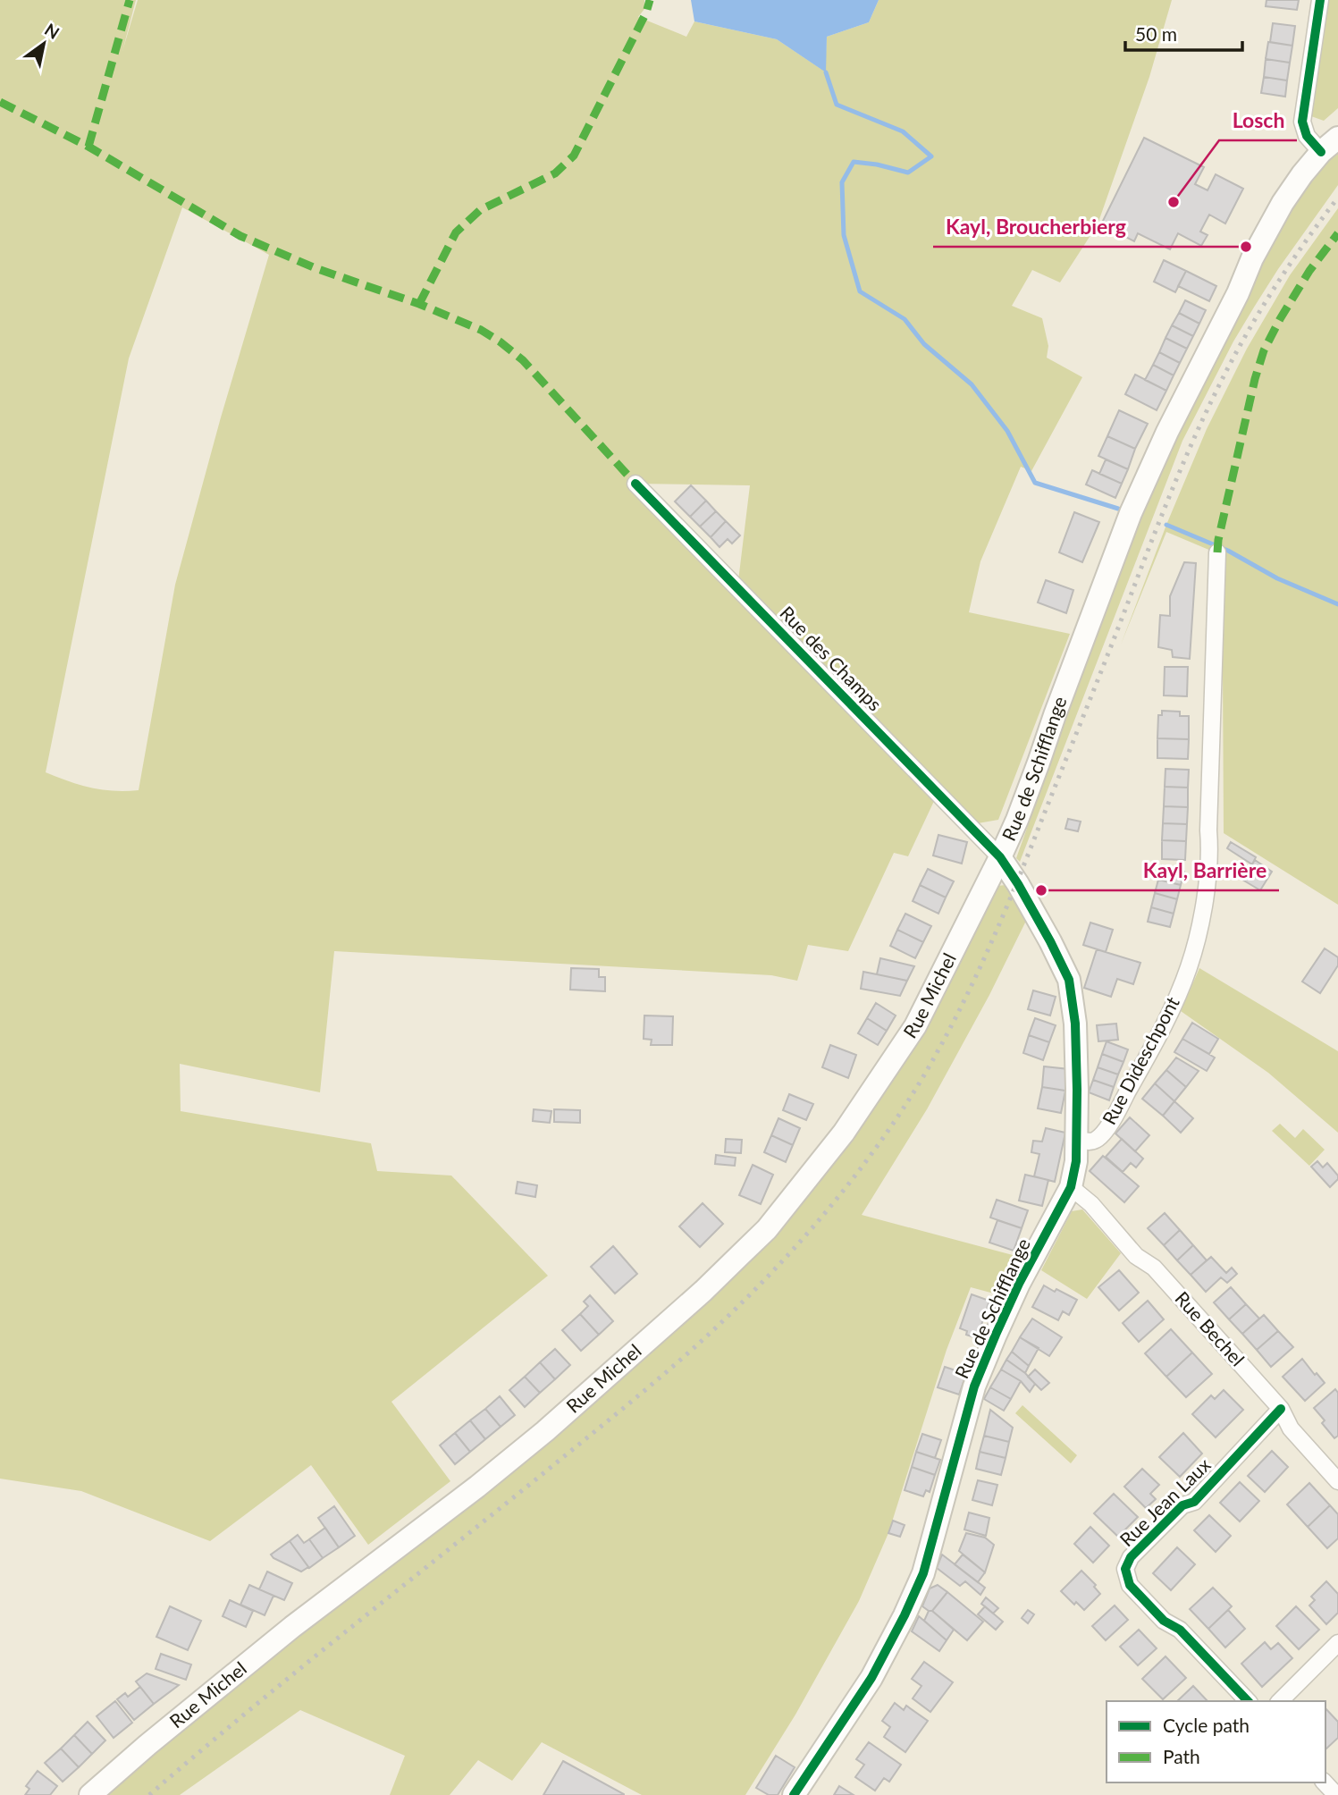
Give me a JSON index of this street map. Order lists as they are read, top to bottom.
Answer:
{
  "streets": {
    "main road": ["Rue de Schifflange", "Rue Michel"],
    "street": [
      "Rue des Champs",
      "Rue Dideschpont",
      "Rue Bechel",
      "Rue Jean Laux"
    ]
  },
  "crossings": [
    ["Rue des Champs", "Rue de Schifflange"],
    ["Rue des Champs", "Rue Michel"],
    ["Rue de Schifflange", "Rue Michel"],
    ["Rue de Schifflange", "Rue Dideschpont"],
    ["Rue de Schifflange", "Rue Bechel"],
    ["Rue Bechel", "Rue Jean Laux"]
  ],
  "places": ["Losch", "Kayl, Broucherbierg", "Kayl, Barrière"],
  "legend": ["Cycle path", "Path"],
  "scale_bar": "50 m",
  "north": "top right"
}
